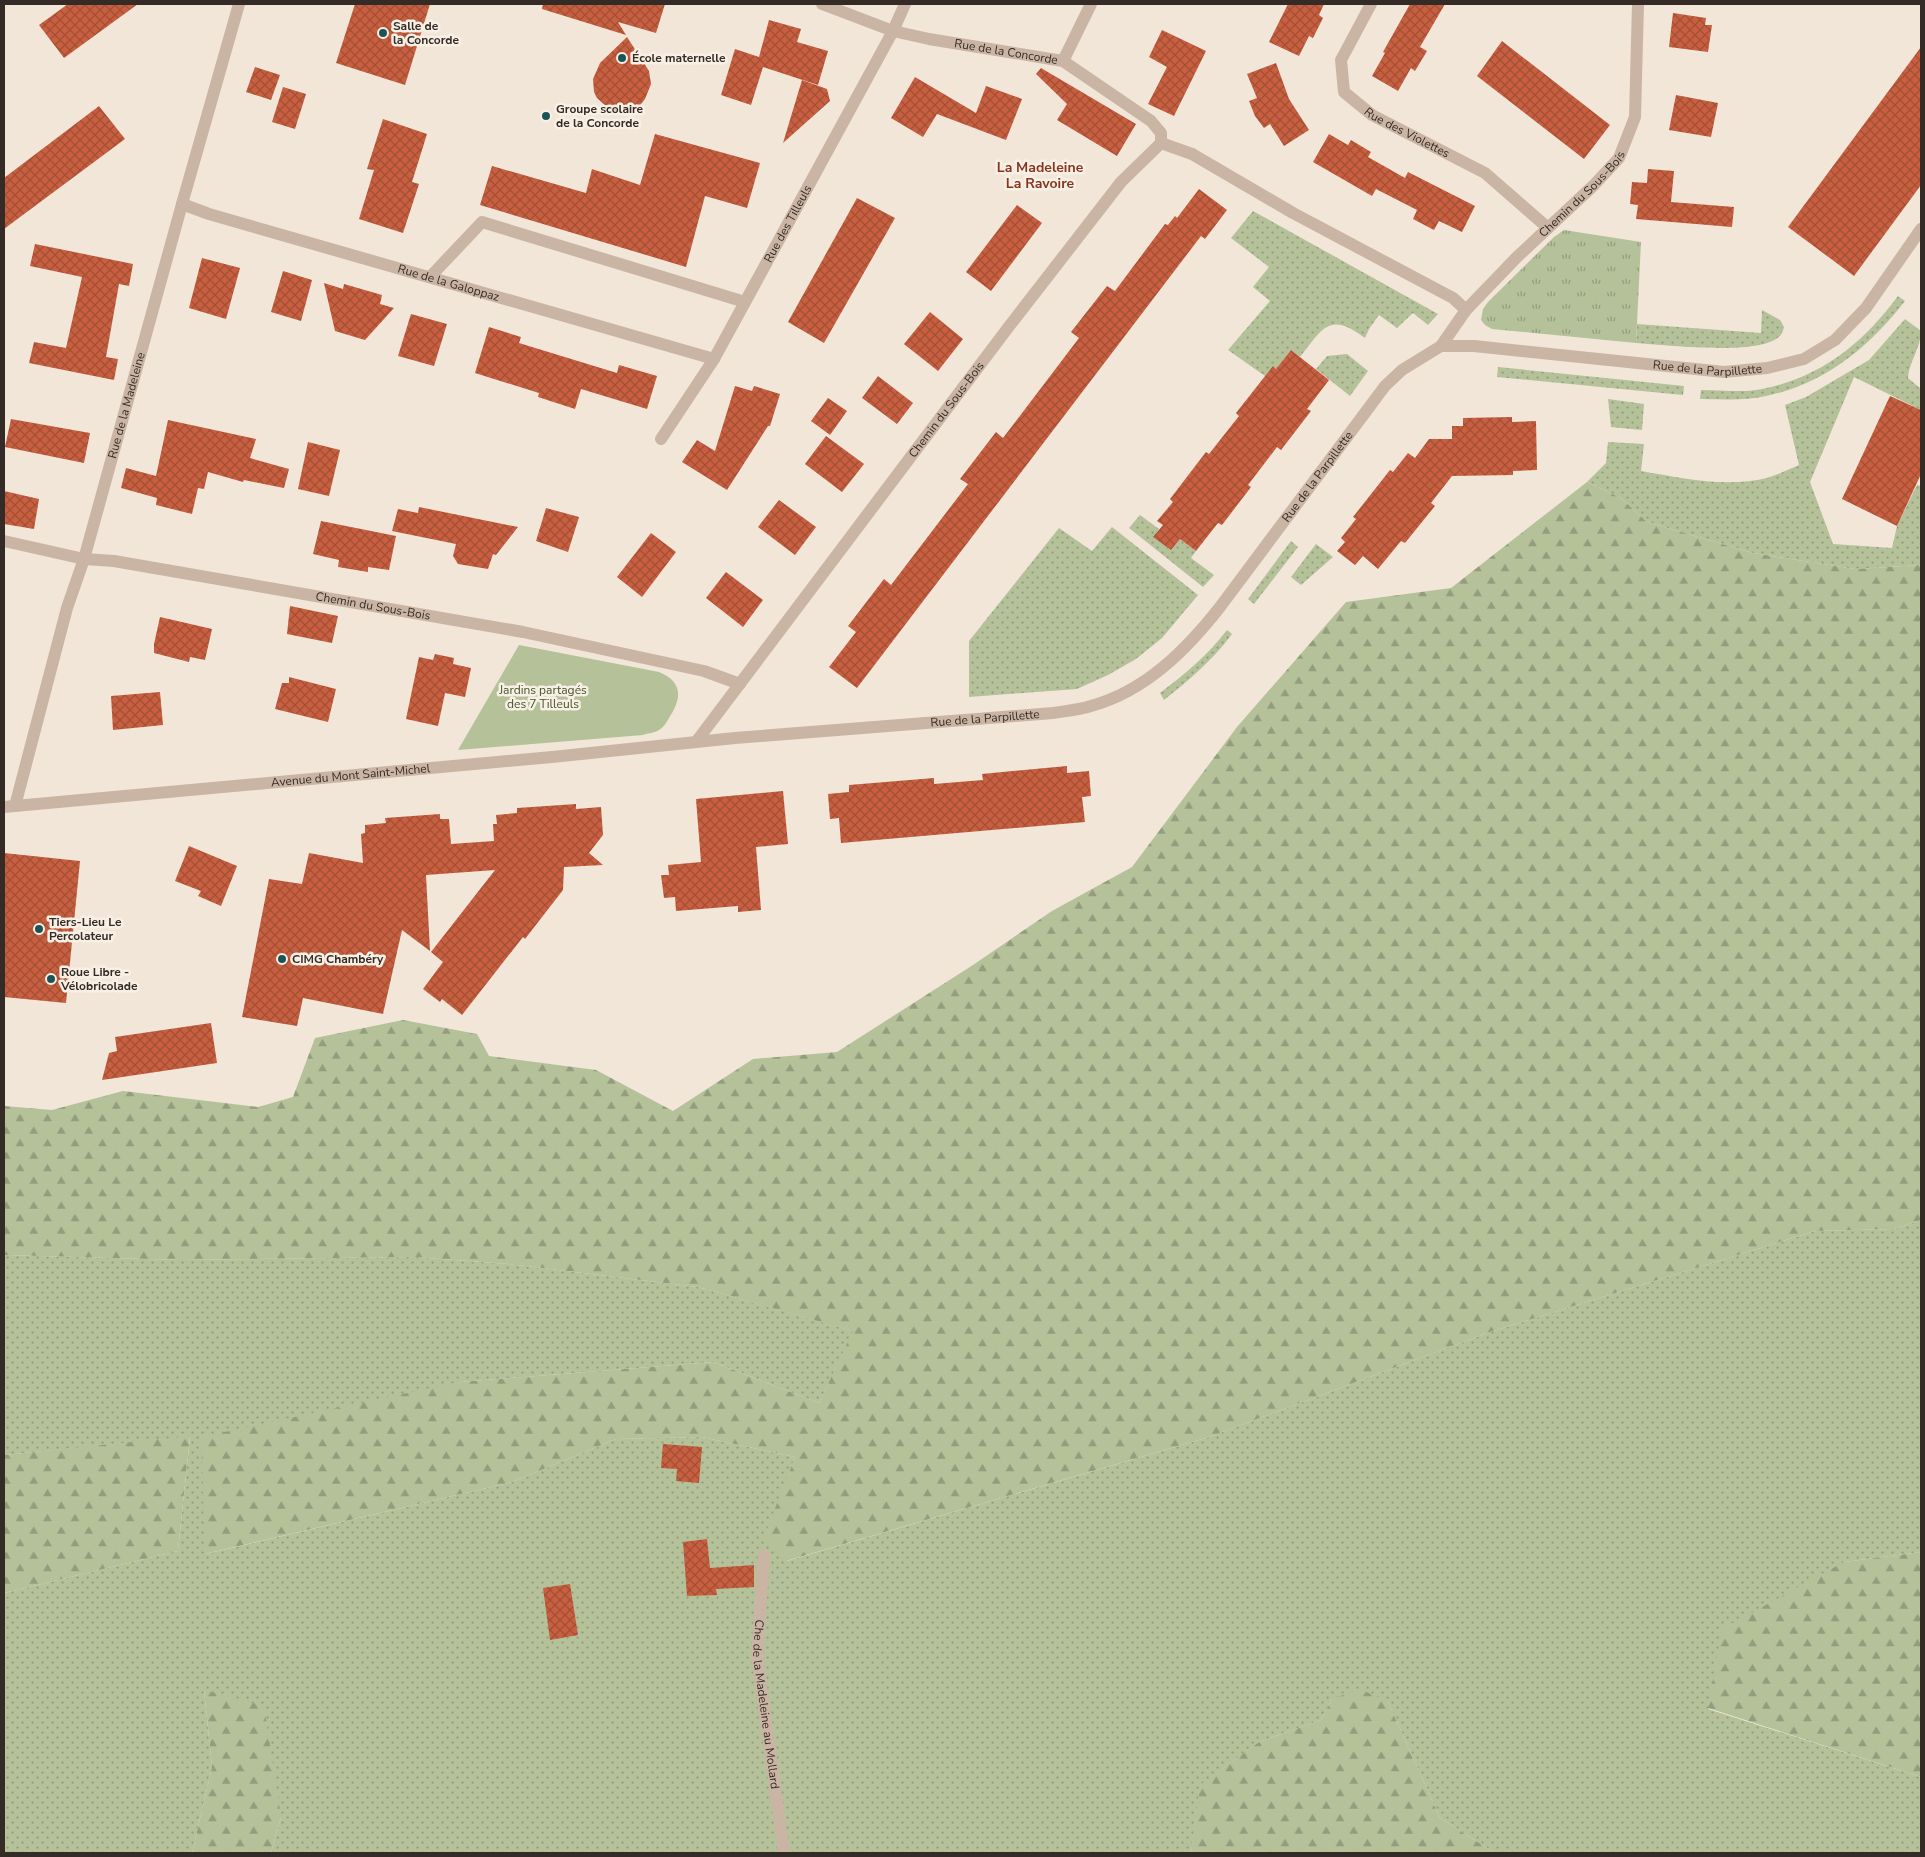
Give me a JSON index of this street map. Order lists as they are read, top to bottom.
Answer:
{
  "streets": {
    "street": [
      "Rue de la Concorde",
      "Rue des Violettes",
      "Chemin du Sous-Bois",
      "Rue des Tilleuls",
      "Rue de la Galoppaz",
      "Rue de la Parpillette",
      "Rue de la Madeleine",
      "Avenue du Mont Saint-Michel",
      "Che de la Madeleine au Mollard"
    ]
  },
  "crossings": [
    ["Rue de la Concorde", "Chemin du Sous-Bois"],
    ["Rue de la Concorde", "Rue des Tilleuls"],
    ["Rue des Violettes", "Chemin du Sous-Bois"],
    ["Chemin du Sous-Bois", "Rue de la Parpillette"],
    ["Chemin du Sous-Bois", "Rue de la Madeleine"],
    ["Chemin du Sous-Bois", "Avenue du Mont Saint-Michel"],
    ["Rue des Tilleuls", "Rue de la Galoppaz"],
    ["Rue de la Galoppaz", "Rue de la Madeleine"],
    ["Rue de la Parpillette", "Avenue du Mont Saint-Michel"],
    ["Rue de la Madeleine", "Avenue du Mont Saint-Michel"]
  ],
  "districts": ["La Madeleine La Ravoire"],
  "parks": ["Jardins partagés des 7 Tilleuls"],
  "places": [
    "Salle de la Concorde",
    "École maternelle",
    "Groupe scolaire de la Concorde",
    "Tiers-Lieu Le Percolateur",
    "CIMG Chambéry",
    "Roue Libre - Vélobricolade"
  ]
}
